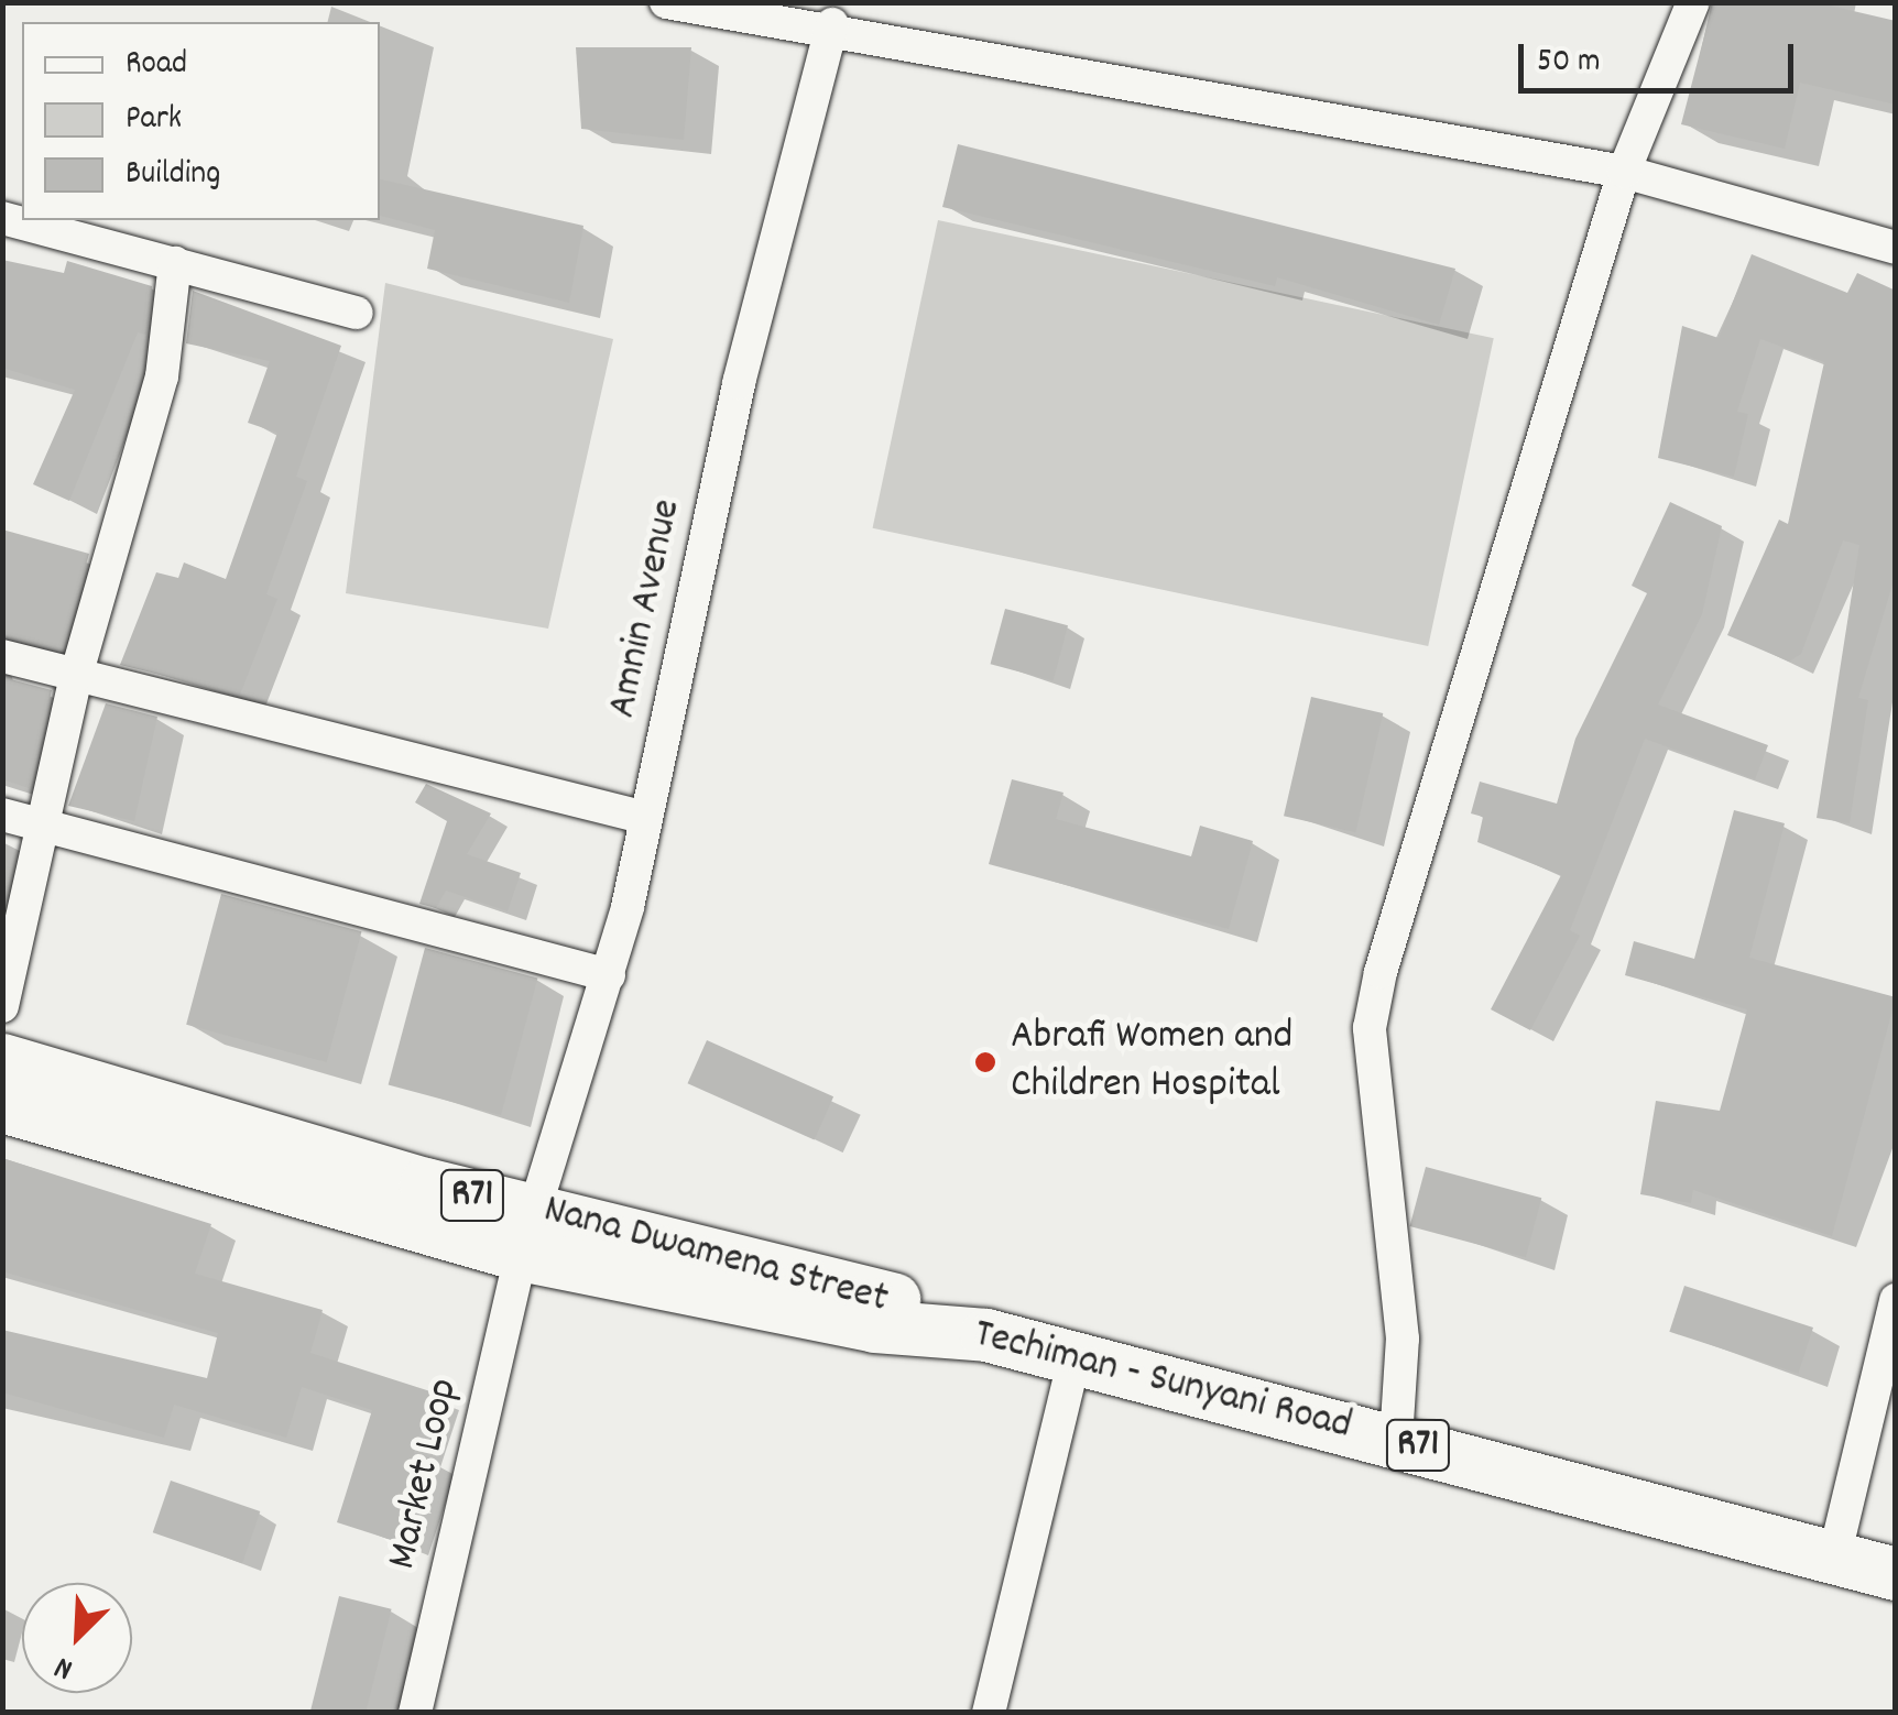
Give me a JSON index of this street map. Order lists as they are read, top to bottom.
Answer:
{
  "streets": {
    "main road": ["R71", "Nana Dwamena Street", "Techiman - Sunyani Road"],
    "street": ["Amnin Avenue", "Market Loop"]
  },
  "crossings": [
    ["Amnin Avenue", "Nana Dwamena Street"],
    ["Amnin Avenue", "Market Loop"],
    ["Nana Dwamena Street", "Techiman - Sunyani Road"],
    ["Nana Dwamena Street", "Market Loop"]
  ],
  "places": ["Abrafi Women and Children Hospital"],
  "legend": ["Road", "Park", "Building"],
  "scale_bar": "50 m",
  "north": "bottom left"
}
